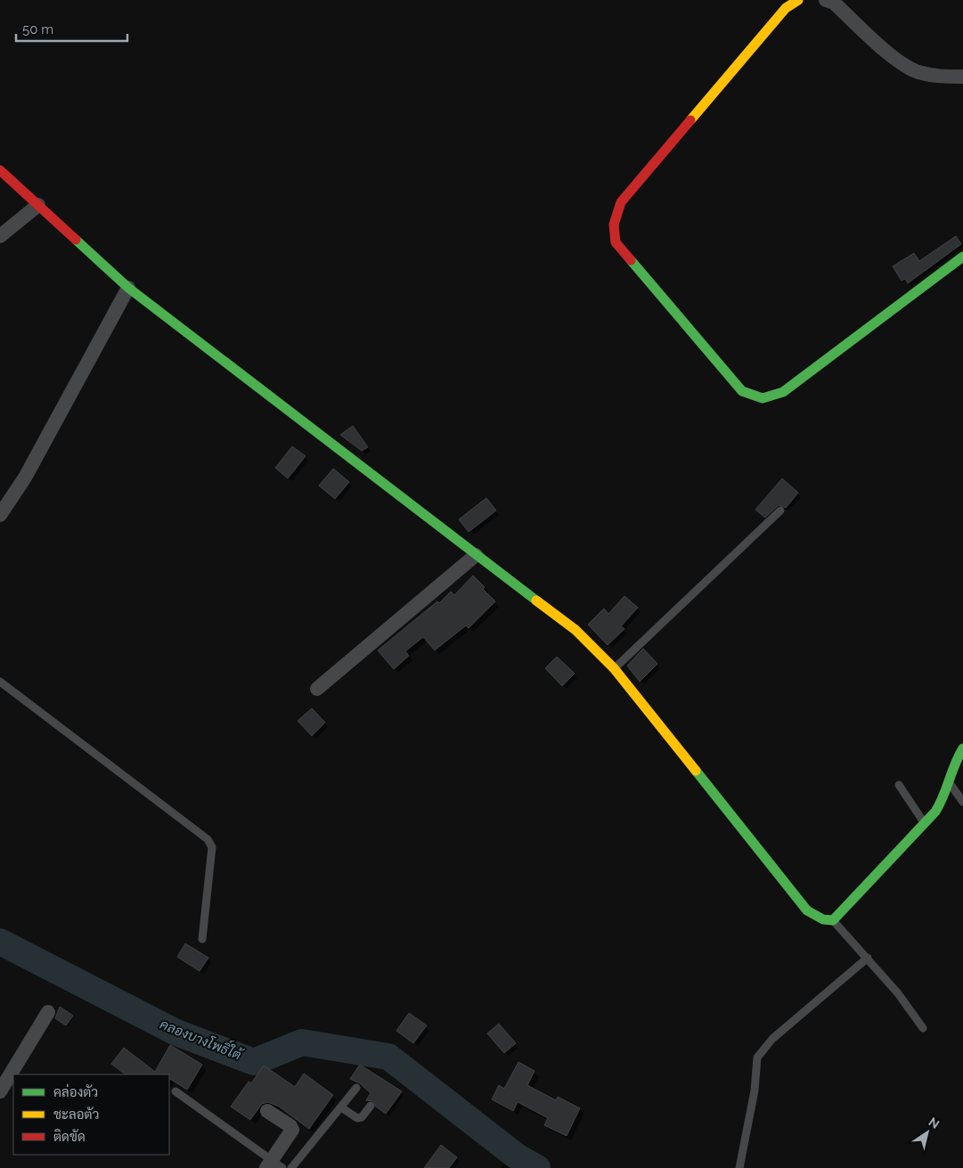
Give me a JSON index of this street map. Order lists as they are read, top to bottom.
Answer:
{
  "water": ["คลองบางโพธิ์ใต้"],
  "legend": ["คล่องตัว", "ชะลอตัว", "ติดขัด"],
  "scale_bar": "50 m",
  "north": "top right"
}
